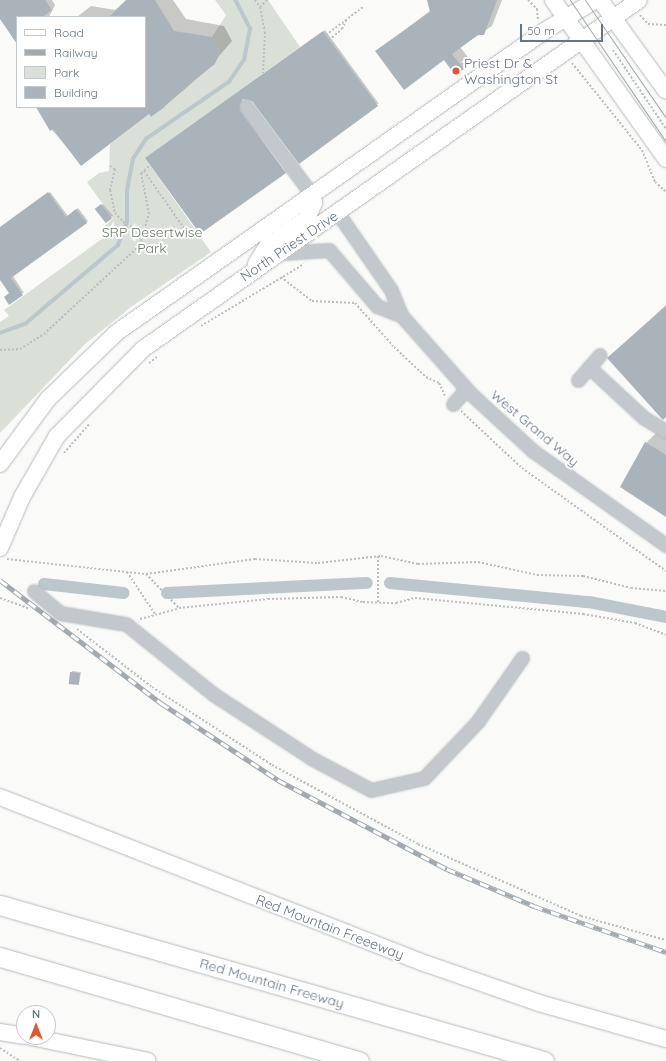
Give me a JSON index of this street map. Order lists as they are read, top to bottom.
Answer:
{
  "streets": {
    "highway": ["Red Mountain Freeway"],
    "main road": ["North Priest Drive", "Red Mountain Freeeway"],
    "street": ["West Grand Way"]
  },
  "crossings": [
    ["North Priest Drive", "West Grand Way"]
  ],
  "parks": ["SRP Desertwise Park"],
  "places": ["Priest Dr & Washington St"],
  "legend": [
    "Road",
    "Railway",
    "Park",
    "Building"
  ],
  "scale_bar": "50 m",
  "north": "top"
}
